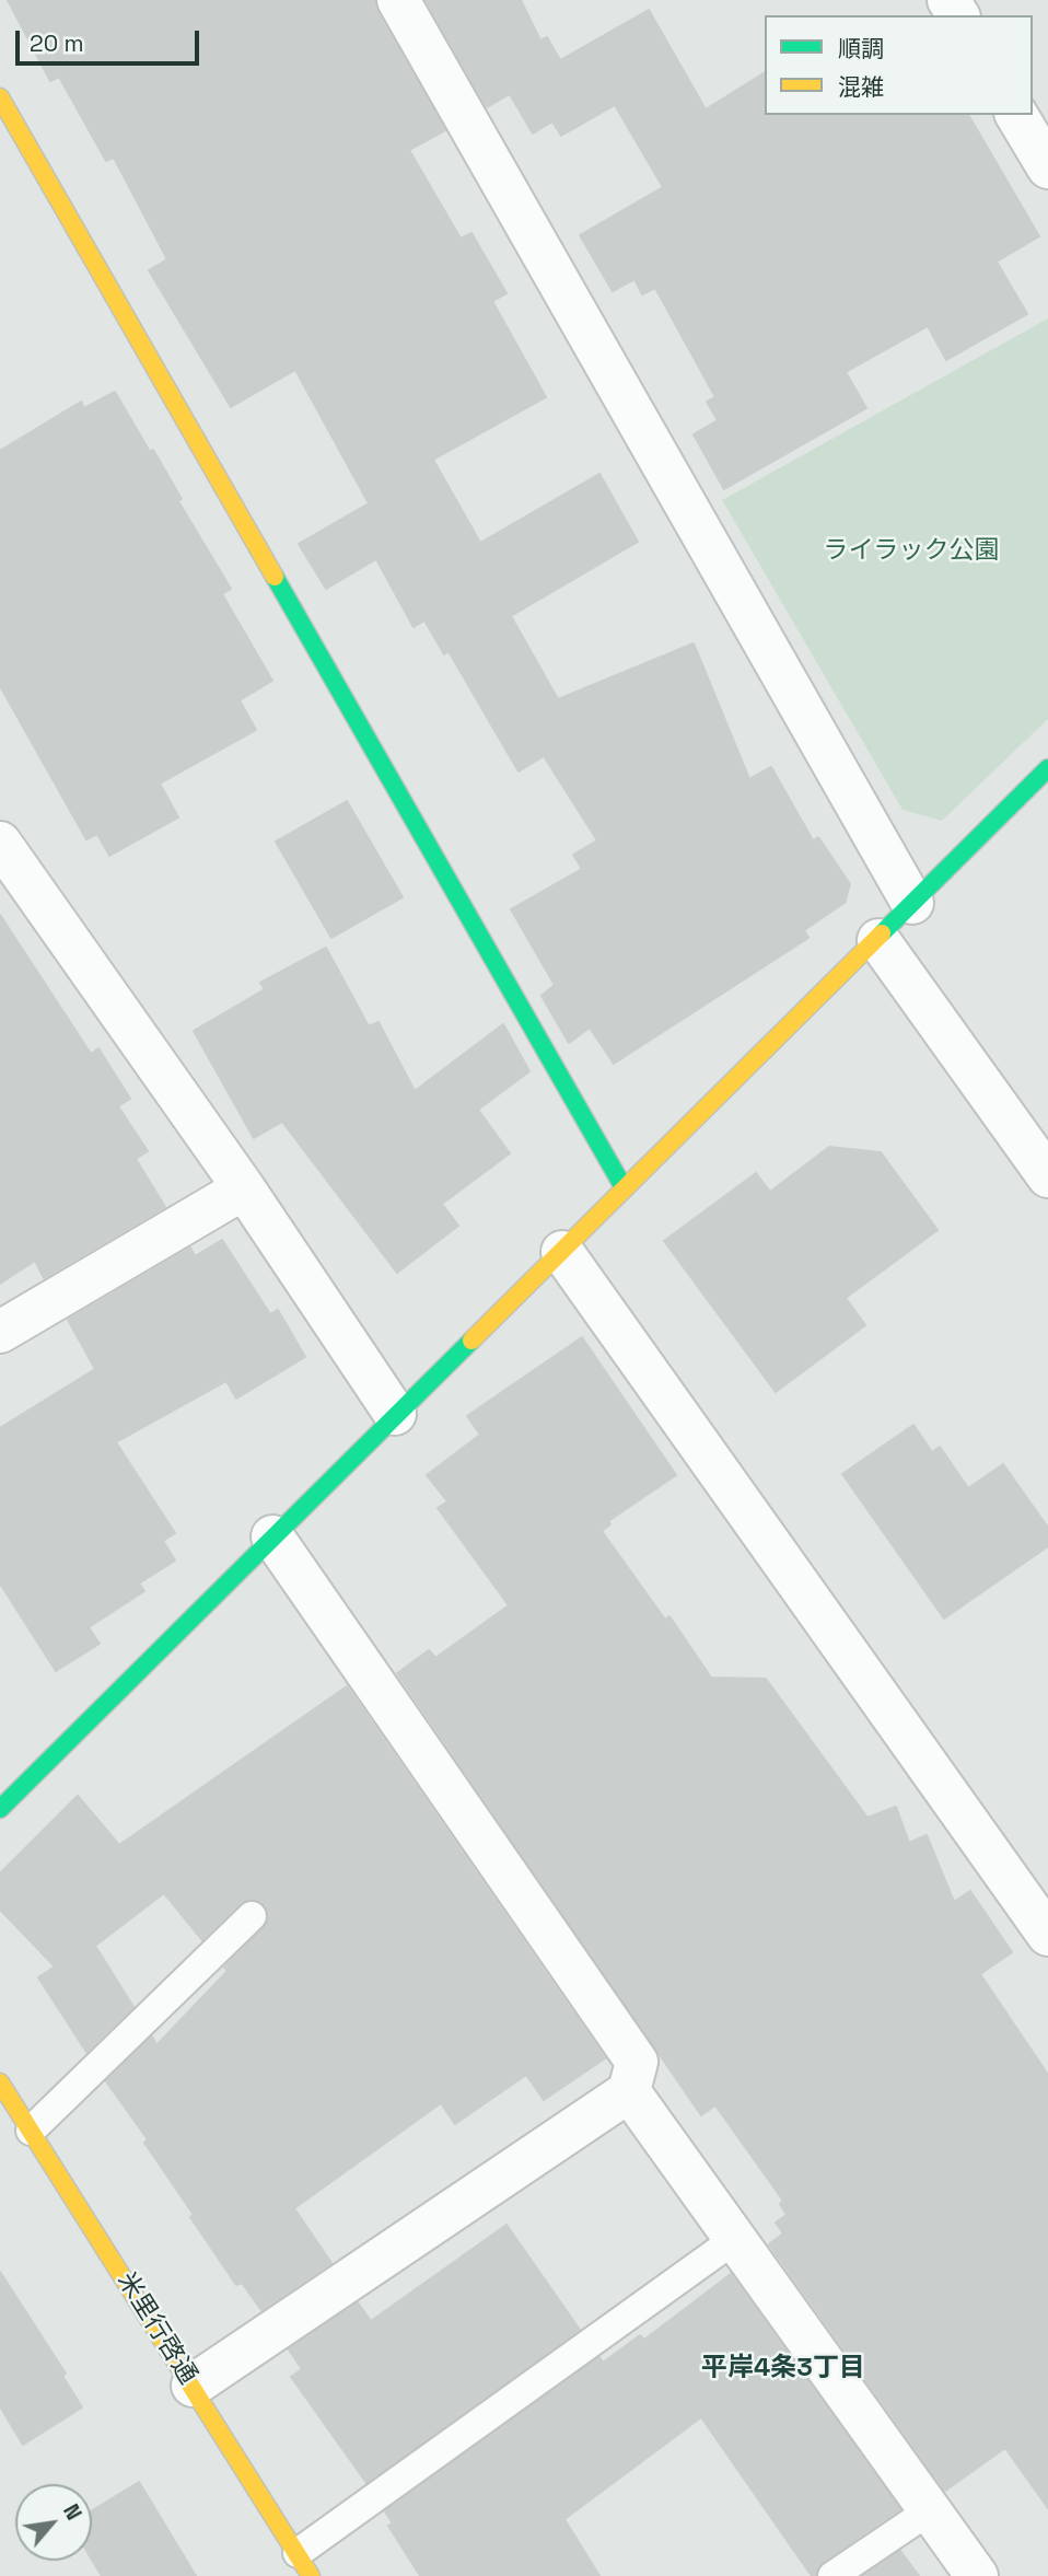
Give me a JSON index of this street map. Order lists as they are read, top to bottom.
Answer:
{
  "streets": {
    "street": ["米里行啓通"]
  },
  "districts": ["平岸4条3丁目"],
  "parks": ["ライラック公園"],
  "legend": ["順調", "混雑"],
  "scale_bar": "20 m",
  "north": "top right"
}
